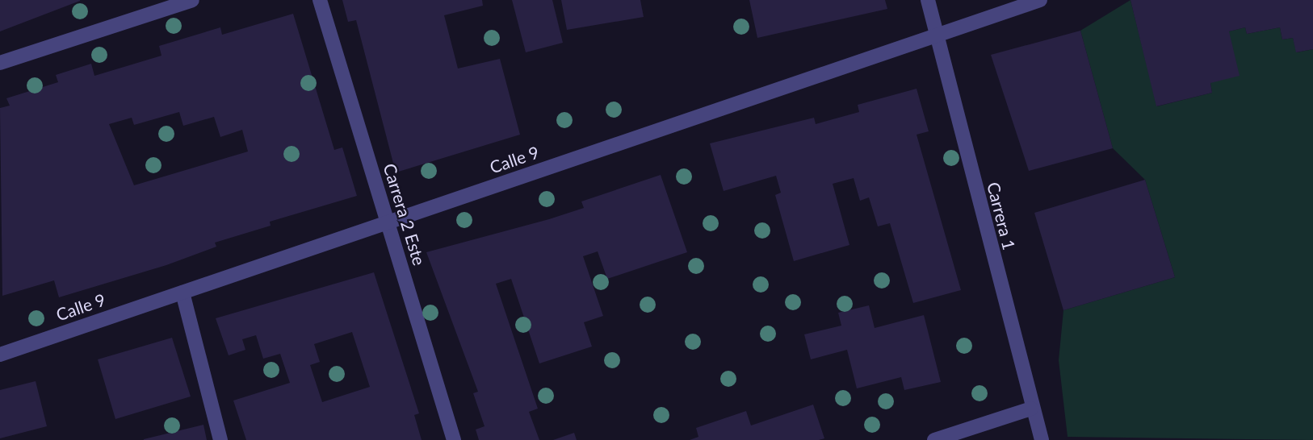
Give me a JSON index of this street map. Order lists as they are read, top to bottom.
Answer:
{
  "streets": {
    "street": ["Calle 9", "Carrera 2 Este", "Carrera 1"]
  },
  "crossings": [
    ["Calle 9", "Carrera 2 Este"],
    ["Calle 9", "Carrera 1"]
  ]
}
